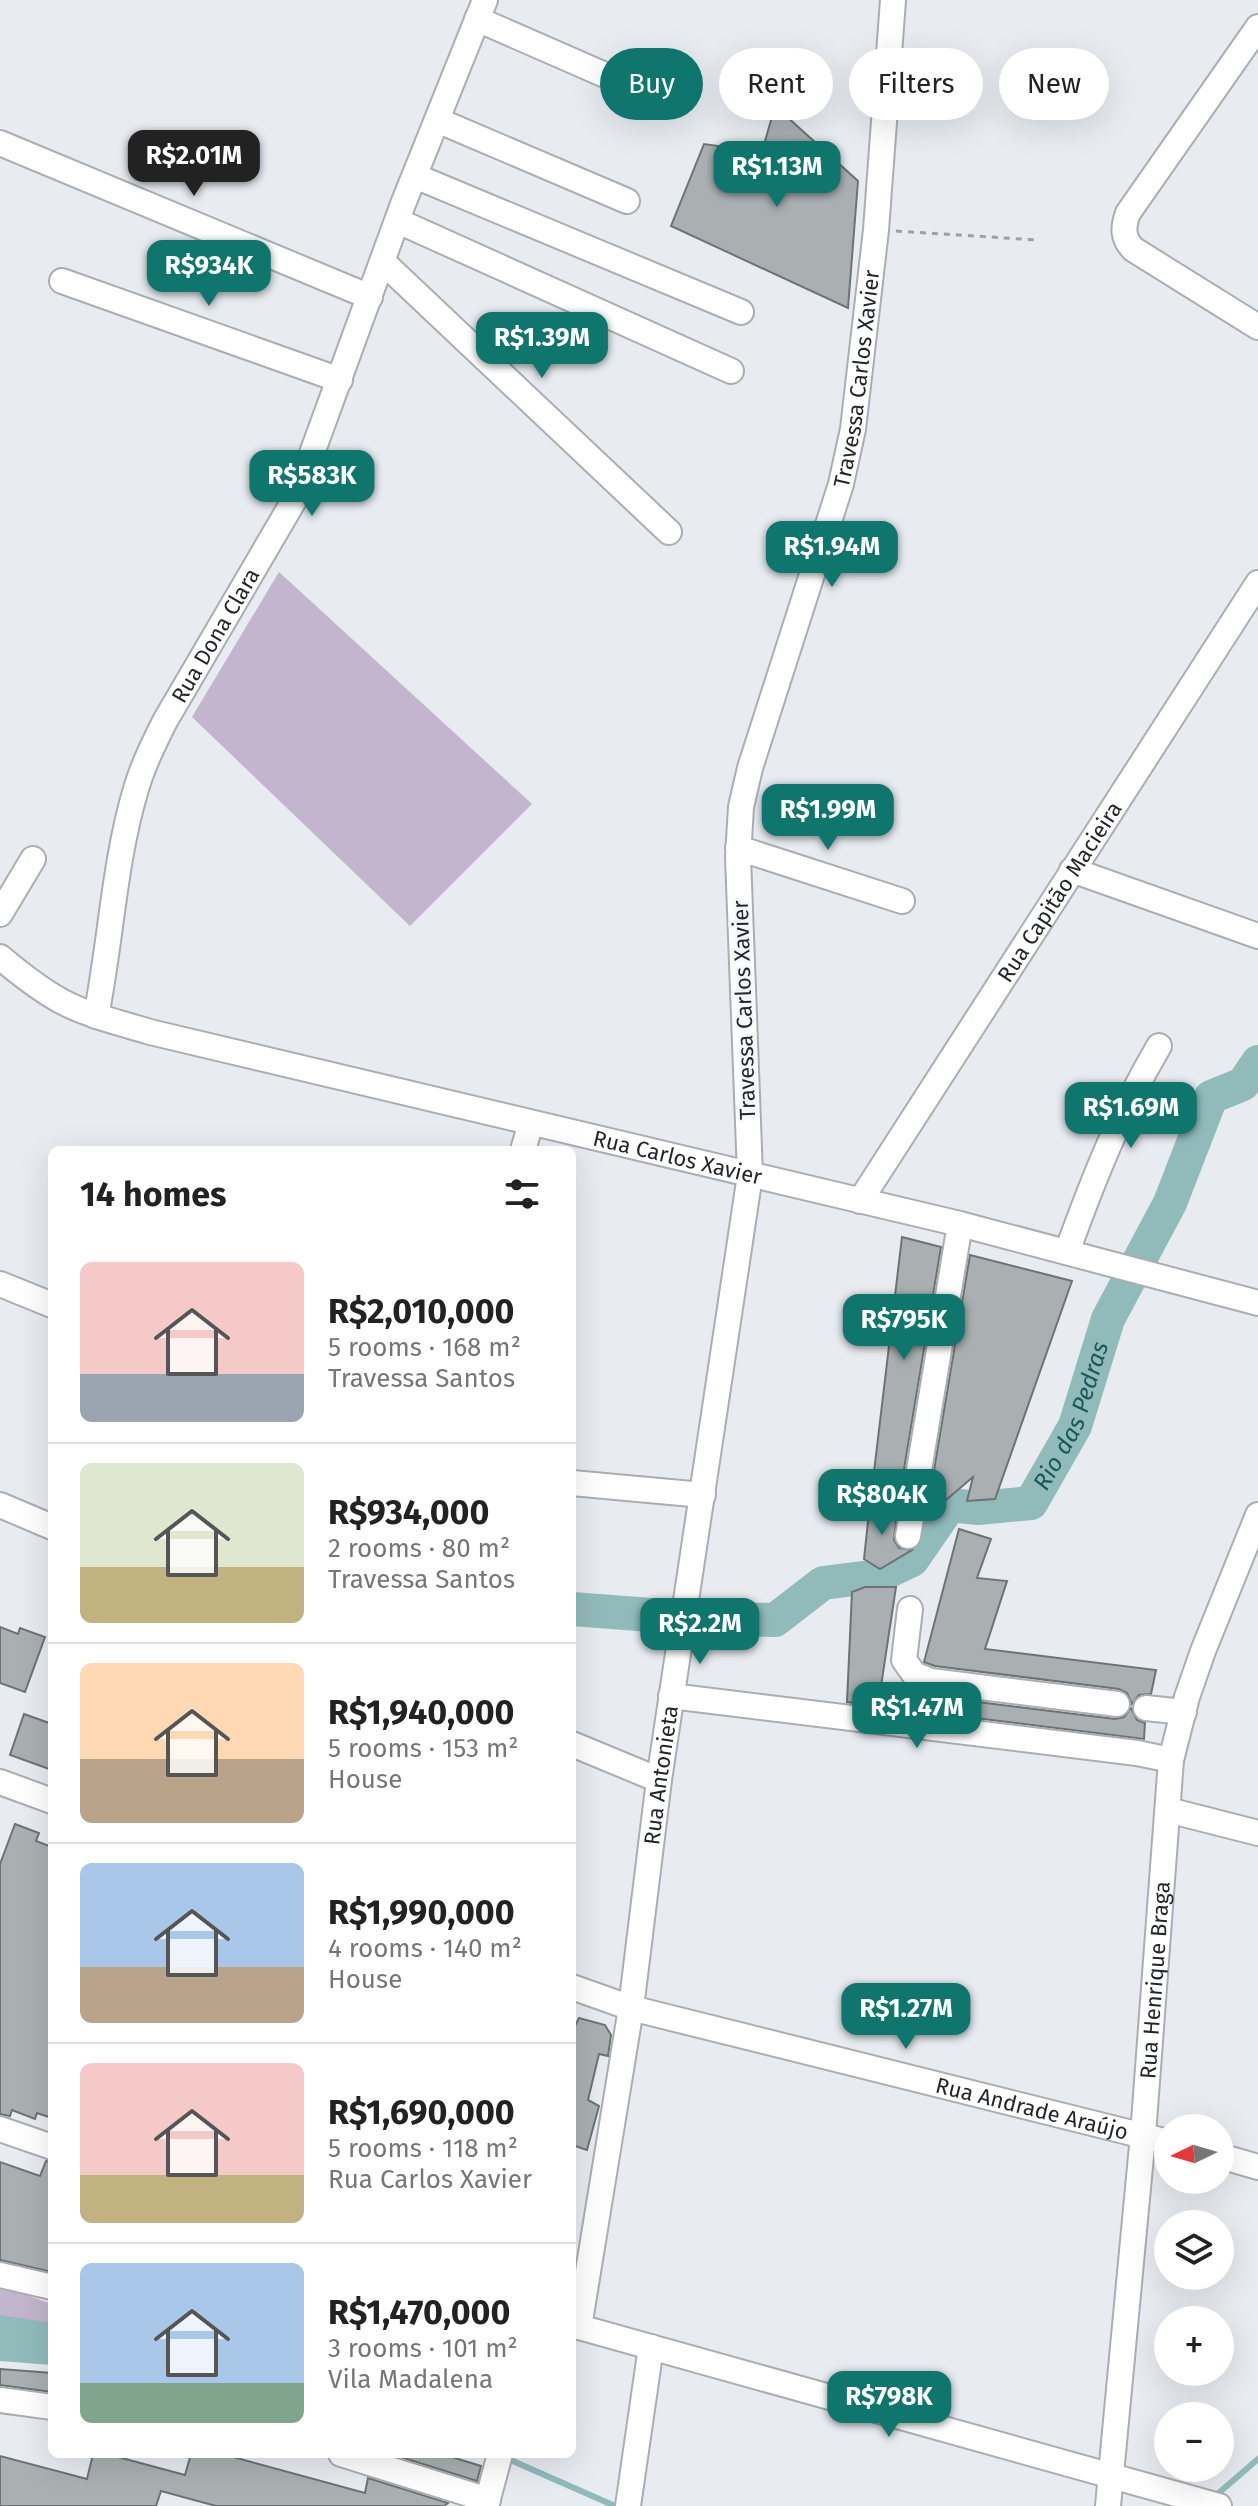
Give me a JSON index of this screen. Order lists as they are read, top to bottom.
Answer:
{
  "streets": {
    "street": [
      "Travessa Carlos Xavier",
      "Rua Dona Clara",
      "Rua Capitão Macieira",
      "Rua Carlos Xavier",
      "Rua Antonieta",
      "Rua Henrique Braga",
      "Rua Andrade Araújo"
    ]
  },
  "crossings": [
    ["Travessa Carlos Xavier", "Rua Carlos Xavier"],
    ["Travessa Carlos Xavier", "Rua Antonieta"],
    ["Rua Dona Clara", "Rua Carlos Xavier"],
    ["Rua Capitão Macieira", "Rua Carlos Xavier"],
    ["Rua Carlos Xavier", "Rua Antonieta"],
    ["Rua Antonieta", "Rua Andrade Araújo"],
    ["Rua Henrique Braga", "Rua Andrade Araújo"]
  ],
  "water": ["Rio das Pedras"],
  "north": "left",
  "page": {
    "chip": [
      "Buy",
      "Rent",
      "Filters",
      "New"
    ],
    "price": [
      "R$2.01M",
      "R$1.13M",
      "R$934K",
      "R$1.39M",
      "R$583K",
      "R$1.94M",
      "R$1.99M",
      "R$1.69M",
      "R$795K",
      "R$804K",
      "R$2.2M",
      "R$1.47M",
      "R$1.27M",
      "R$798K"
    ],
    "heading": "14 homes",
    "list": [
      {
        "name": "R$2,010,000",
        "note": "5 rooms · 168 m² · Travessa Santos"
      },
      {
        "name": "R$934,000",
        "note": "2 rooms · 80 m² · Travessa Santos"
      },
      {
        "name": "R$1,940,000",
        "note": "5 rooms · 153 m² · House"
      },
      {
        "name": "R$1,990,000",
        "note": "4 rooms · 140 m² · House"
      },
      {
        "name": "R$1,690,000",
        "note": "5 rooms · 118 m² · Rua Carlos Xavier"
      },
      {
        "name": "R$1,470,000",
        "note": "3 rooms · 101 m² · Vila Madalena"
      }
    ],
    "map_buttons": ["+", "−"]
  }
}
